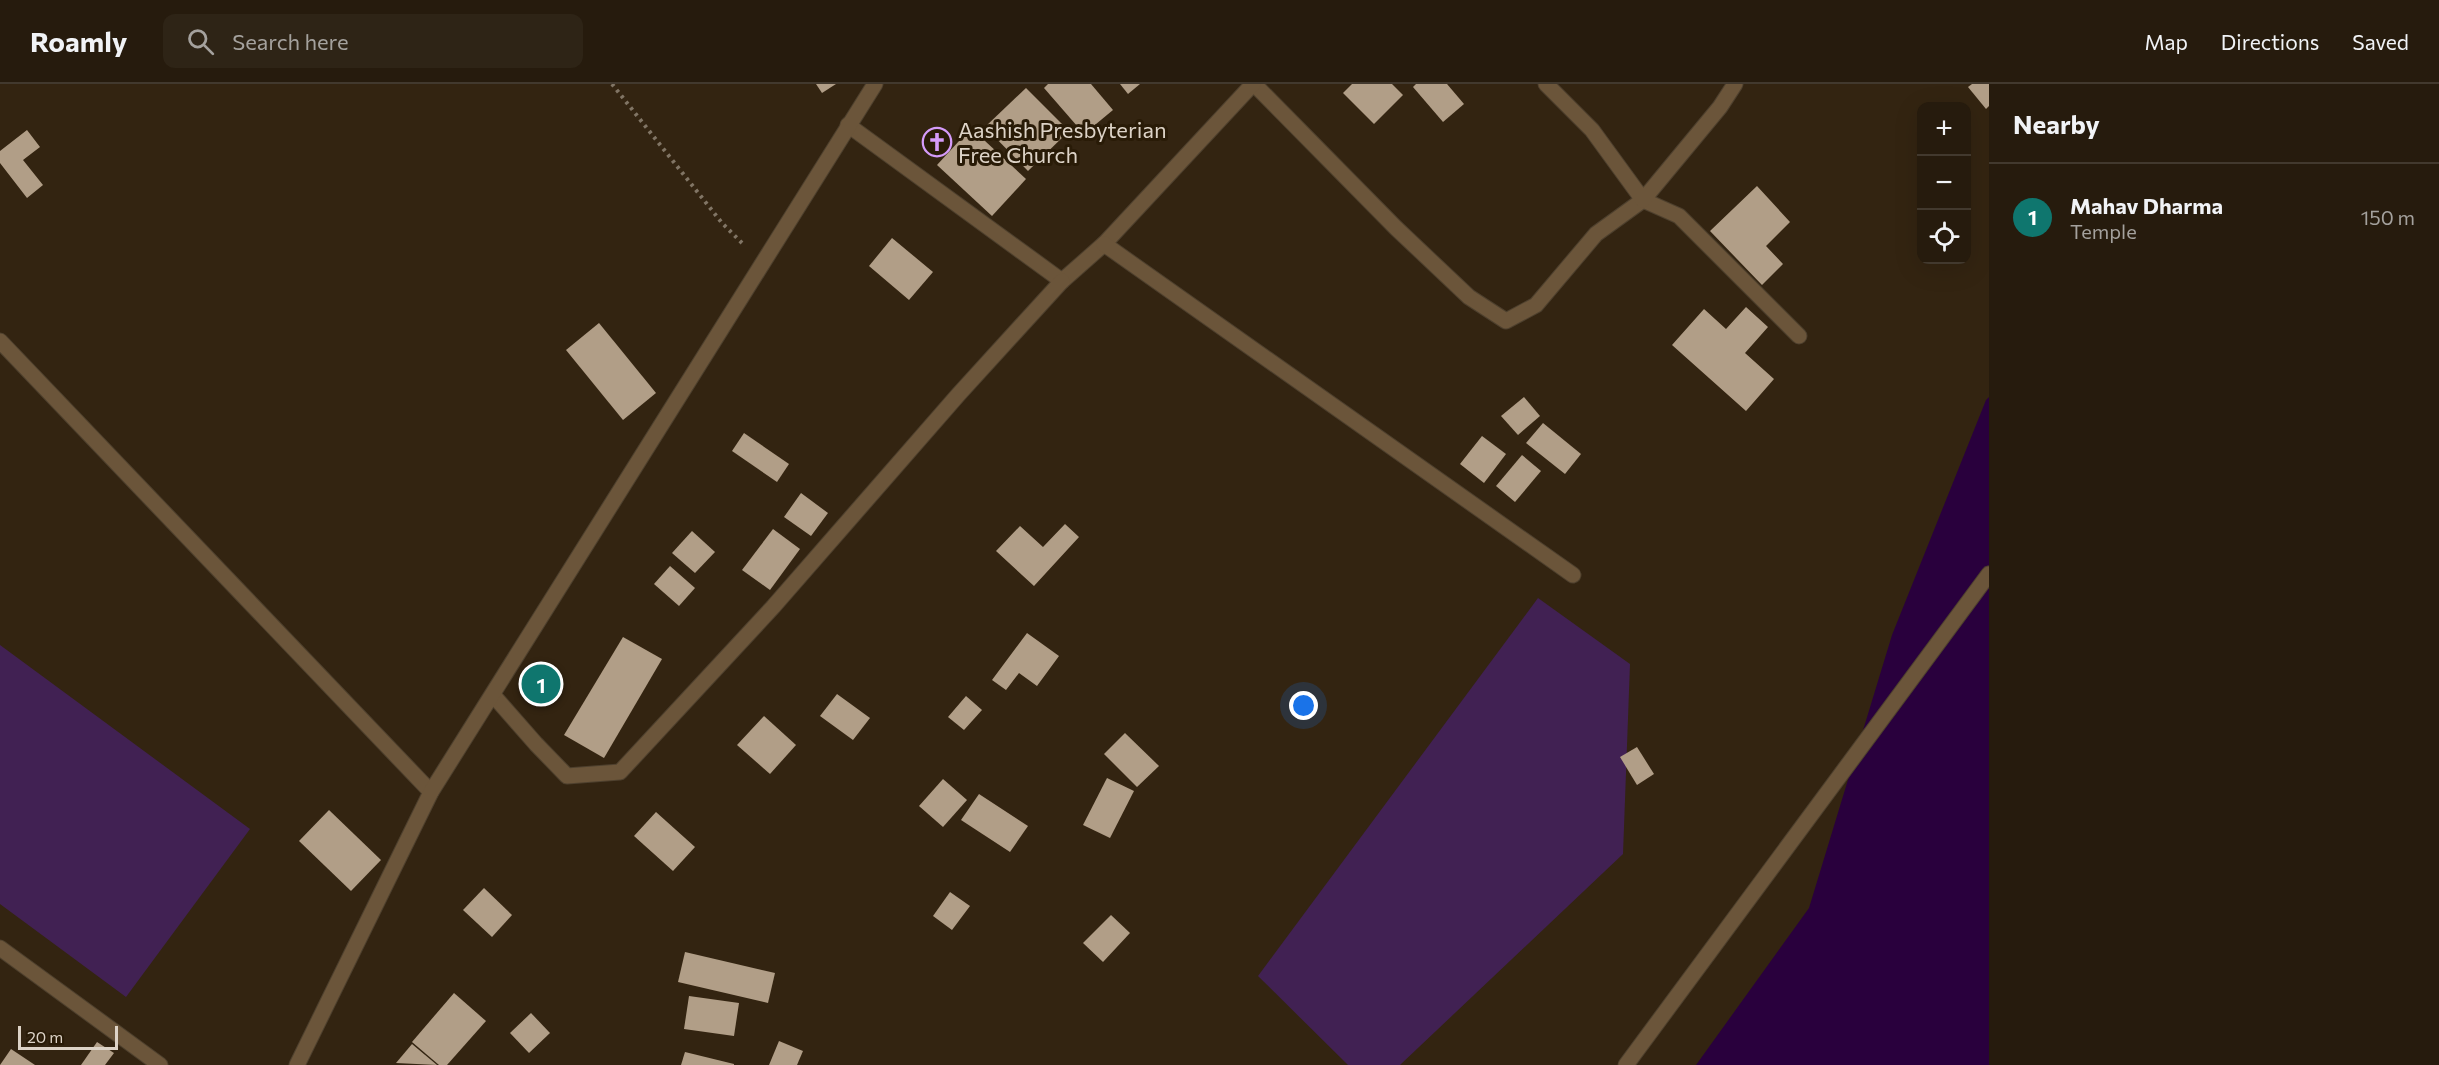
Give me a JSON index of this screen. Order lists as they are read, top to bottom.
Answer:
{
  "places": {
    "church": ["Aashish Presbyterian Free Church"]
  },
  "scale_bar": "20 m",
  "page": {
    "header": "Roamly",
    "search": "Search here",
    "nav": ["Map", "Directions", "Saved"],
    "heading": "Nearby",
    "map_buttons": ["+", "−"],
    "list": [
      {
        "mark": "1",
        "name": "Mahav Dharma",
        "note": "Temple",
        "value": "150 m"
      }
    ],
    "pins": "1",
    "scale": "20 m"
  }
}
